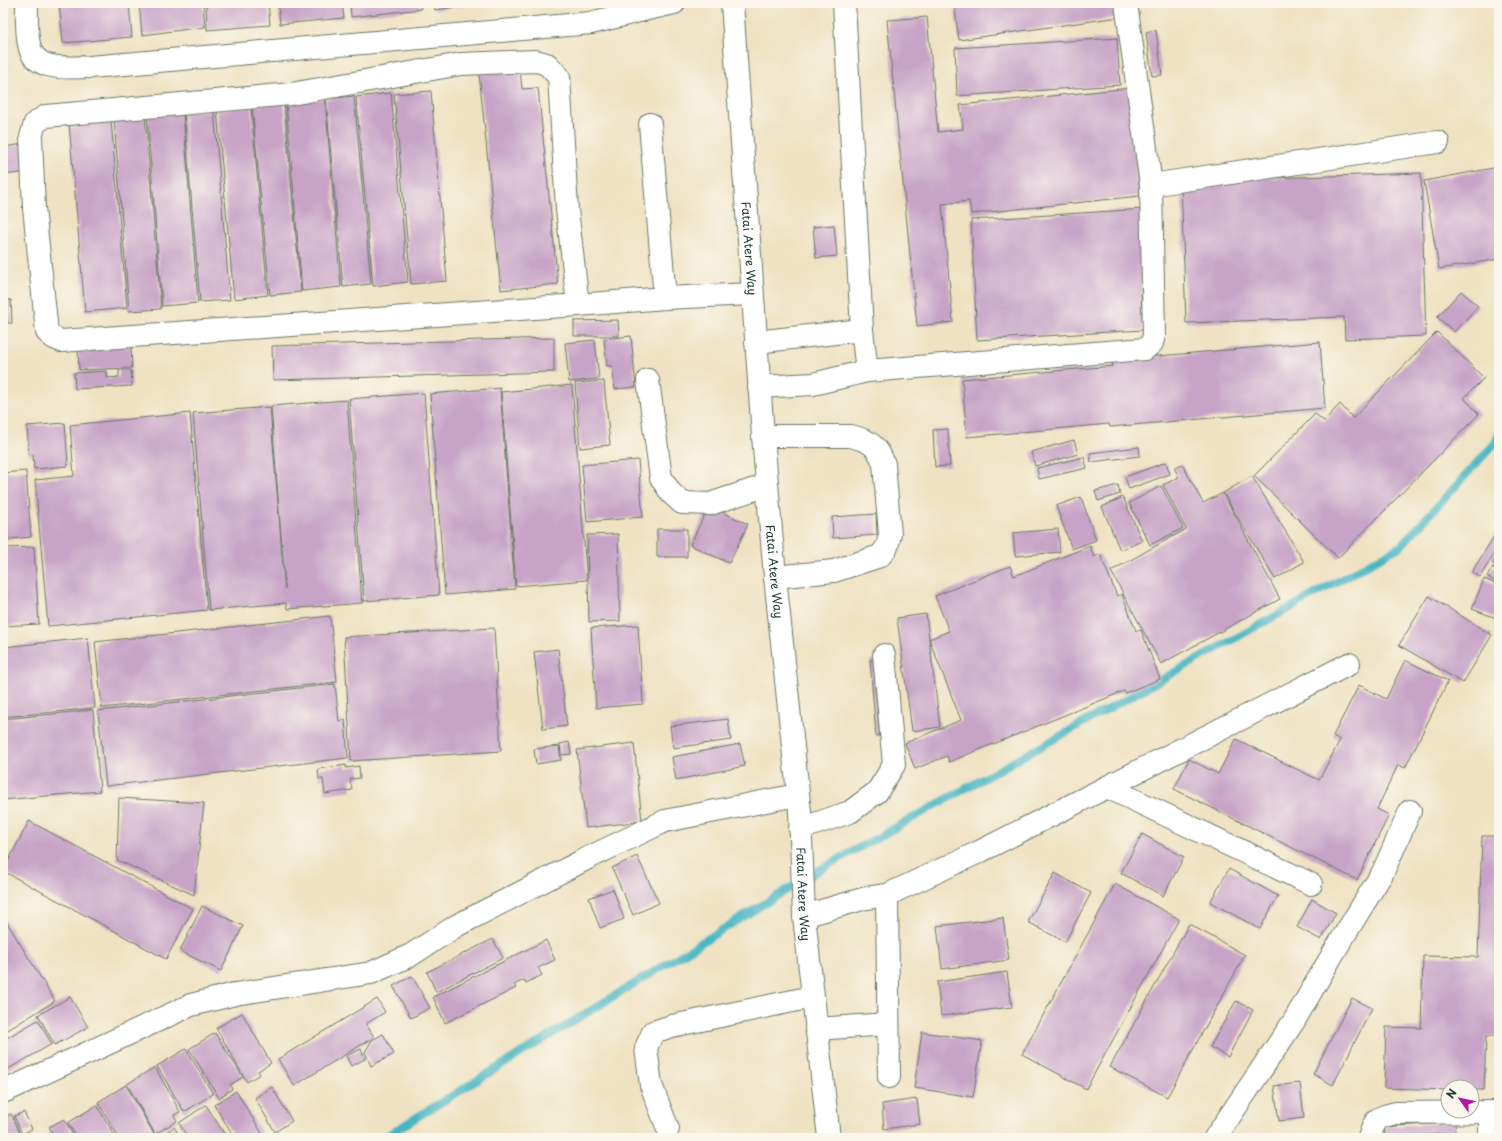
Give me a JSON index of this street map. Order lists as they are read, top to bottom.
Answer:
{
  "streets": {
    "street": ["Fatai Atere Way"]
  },
  "north": "top left"
}
